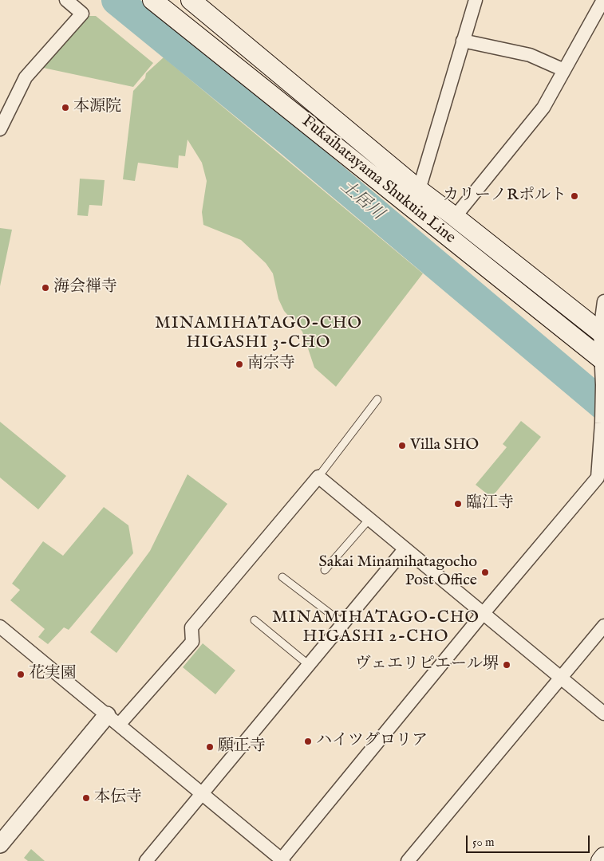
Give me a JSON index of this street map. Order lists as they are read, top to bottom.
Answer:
{
  "streets": {
    "main road": ["Fukaihatayama Shukuin Line"]
  },
  "districts": ["MINAMIHATAGO-CHO HIGASHI 3-CHO", "MINAMIHATAGO-CHO HIGASHI 2-CHO"],
  "water": ["土居川"],
  "places": [
    "本源院",
    "カリーノRポルト",
    "海会禅寺",
    "南宗寺",
    "Villa SHO",
    "臨江寺",
    "Sakai Minamihatagocho Post Office",
    "ヴェエリピエール堺",
    "花実園",
    "ハイツグロリア",
    "願正寺",
    "本伝寺"
  ],
  "scale_bar": "50 m"
}
